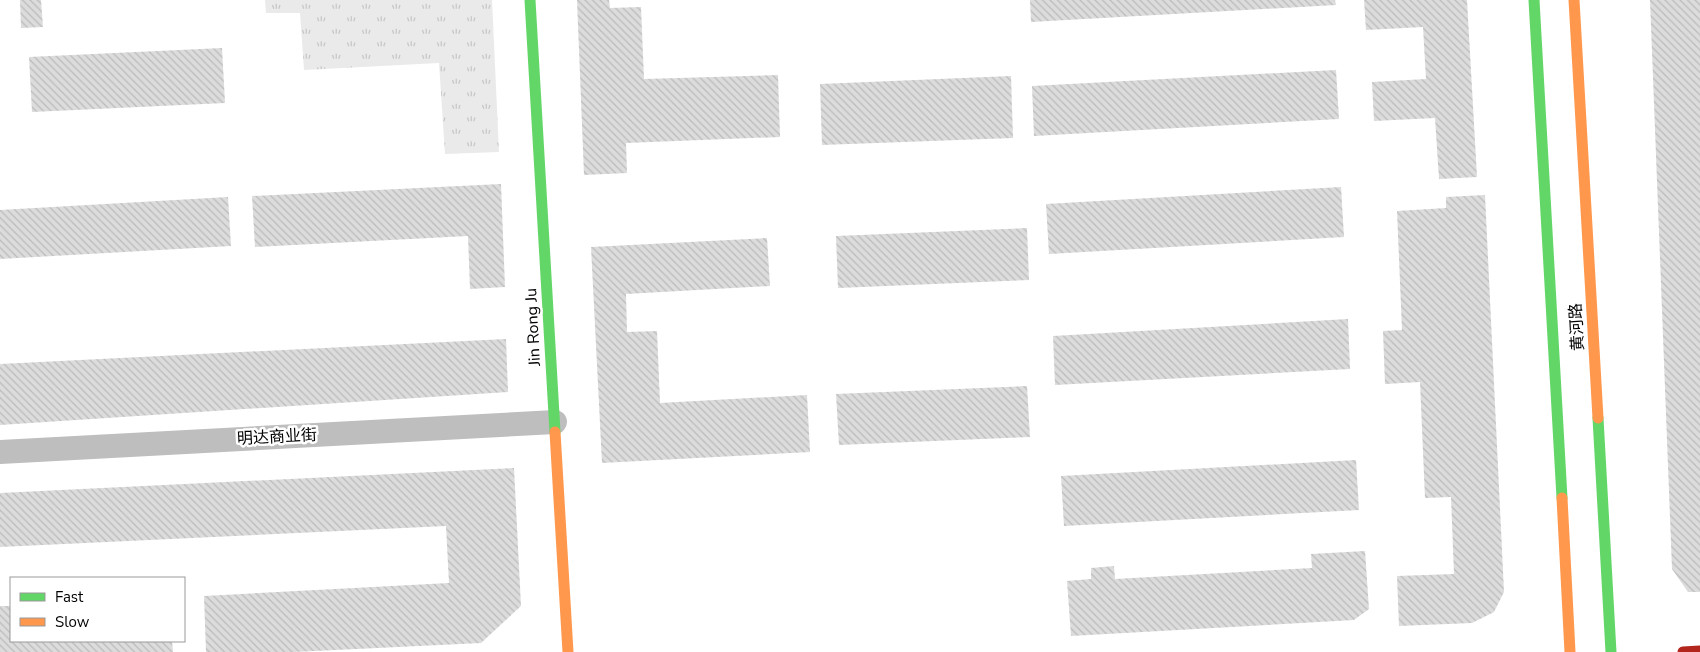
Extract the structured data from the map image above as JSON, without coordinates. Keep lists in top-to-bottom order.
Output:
{
  "streets": {
    "main road": ["Jin Rong Ju", "黄河路"],
    "street": ["明达商业街"]
  },
  "crossings": [
    ["Jin Rong Ju", "明达商业街"]
  ],
  "legend": ["Fast", "Slow"]
}
